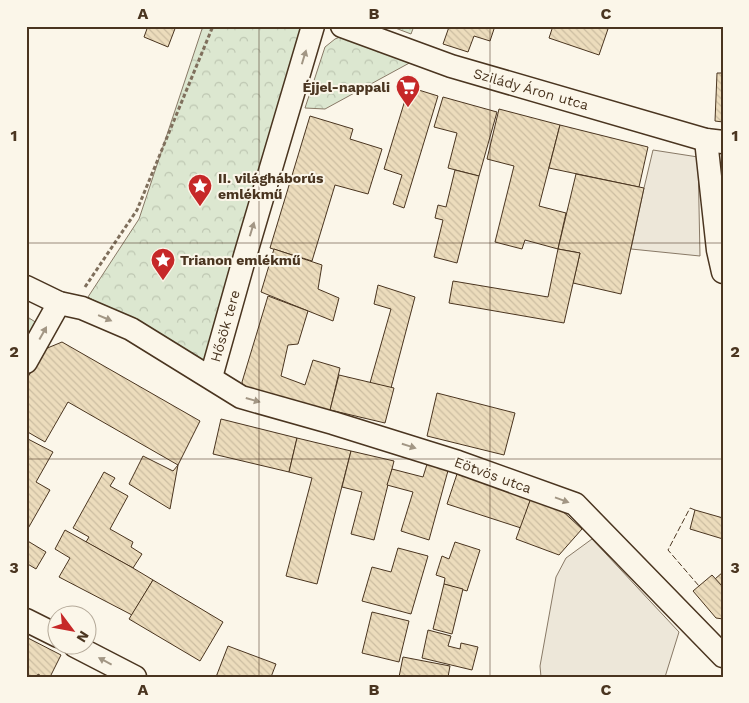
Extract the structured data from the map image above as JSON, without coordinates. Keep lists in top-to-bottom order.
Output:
{
  "streets": {
    "street": ["Szilády Áron utca", "Hősök tere", "Eötvös utca"]
  },
  "crossings": [
    ["Hősök tere", "Eötvös utca"]
  ],
  "one_way": ["Eötvös utca"],
  "places": {
    "supermarket": ["Éjjel-nappali"],
    "place": ["II. világháborús emlékmű", "Trianon emlékmű"]
  },
  "north": "bottom right",
  "grid": {
    "columns": ["A", "B", "C"],
    "rows": ["1", "2", "3"]
  }
}
